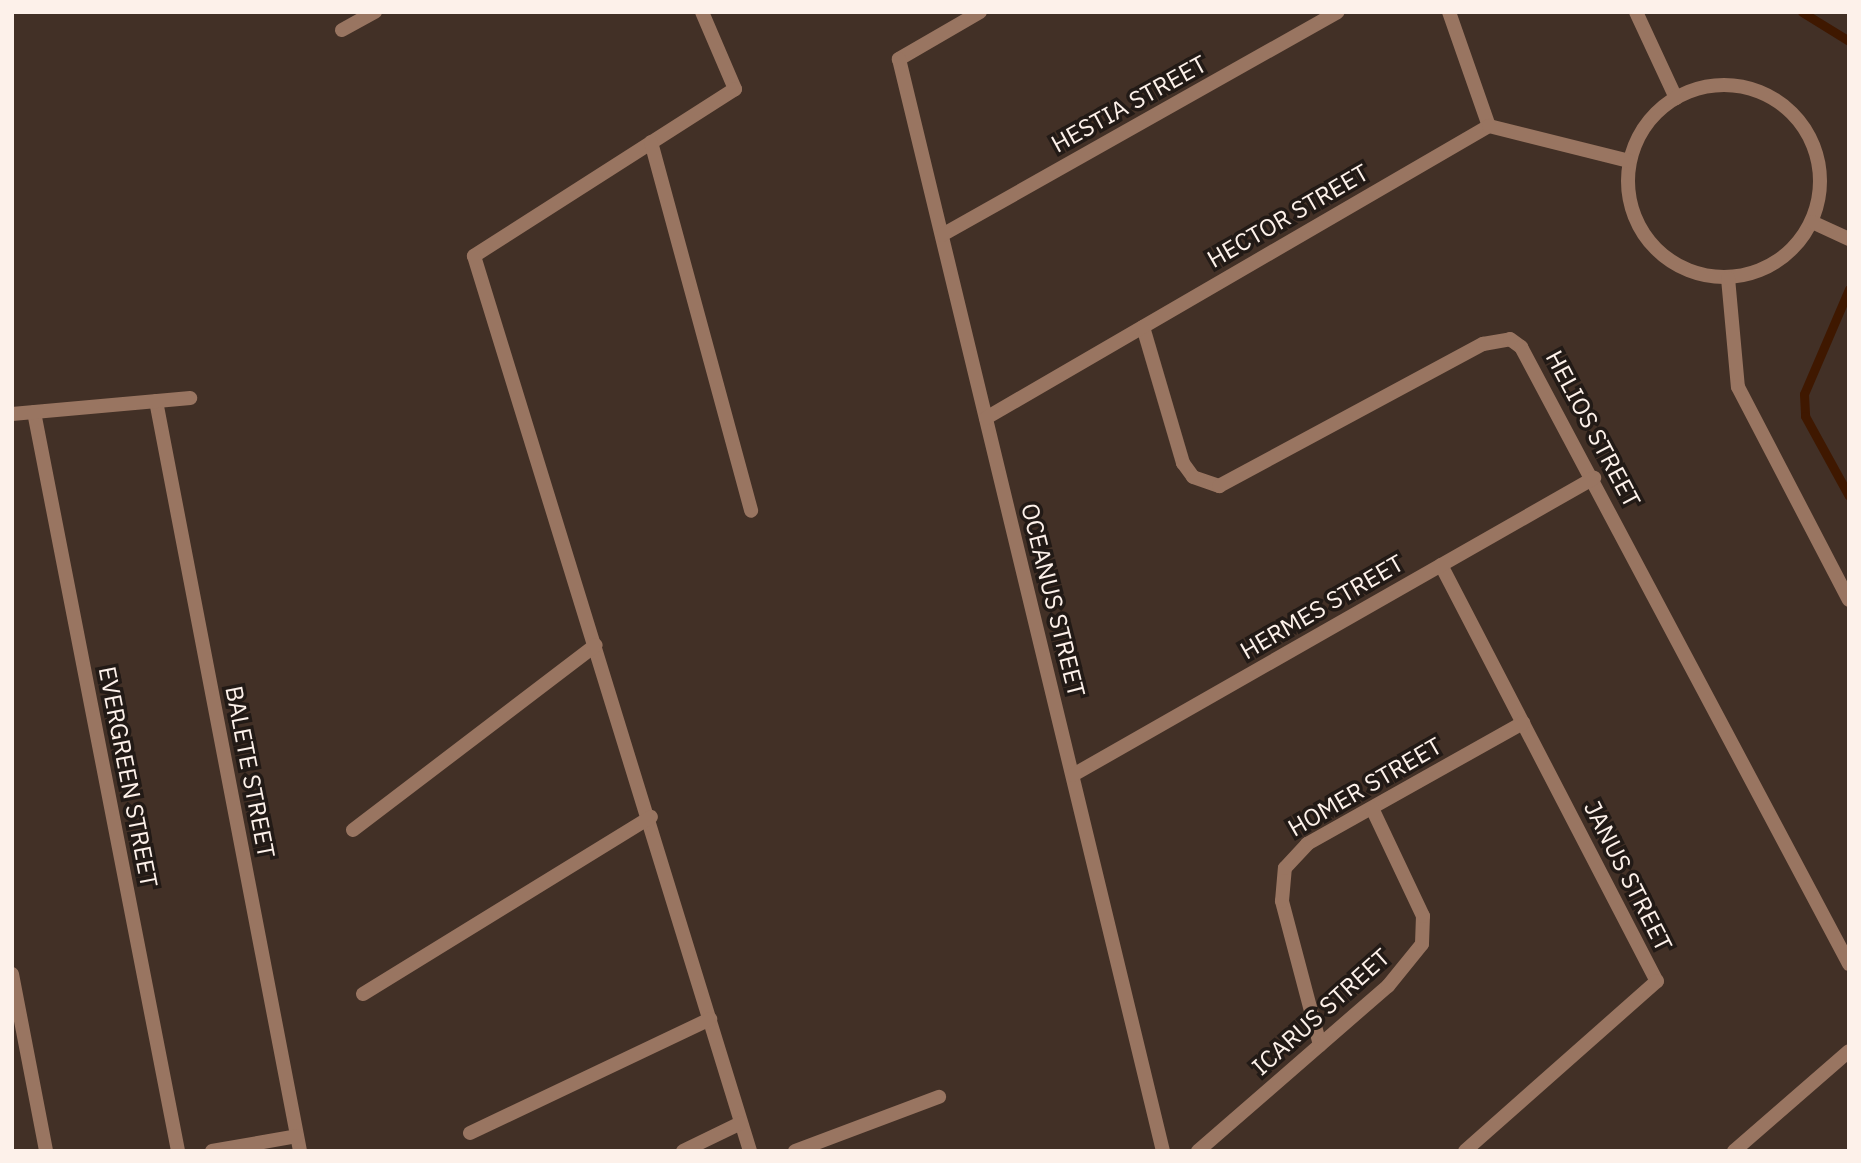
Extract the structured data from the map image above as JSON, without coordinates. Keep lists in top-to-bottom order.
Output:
{
  "streets": {
    "street": [
      "HESTIA STREET",
      "HECTOR STREET",
      "HELIOS STREET",
      "OCEANUS STREET",
      "HERMES STREET",
      "BALETE STREET",
      "EVERGREEN STREET",
      "HOMER STREET",
      "JANUS STREET",
      "ICARUS STREET"
    ]
  },
  "crossings": [
    ["HESTIA STREET", "OCEANUS STREET"],
    ["HECTOR STREET", "HELIOS STREET"],
    ["HECTOR STREET", "OCEANUS STREET"],
    ["HELIOS STREET", "HERMES STREET"],
    ["OCEANUS STREET", "HERMES STREET"],
    ["HERMES STREET", "JANUS STREET"],
    ["HOMER STREET", "JANUS STREET"],
    ["HOMER STREET", "ICARUS STREET"]
  ]
}
